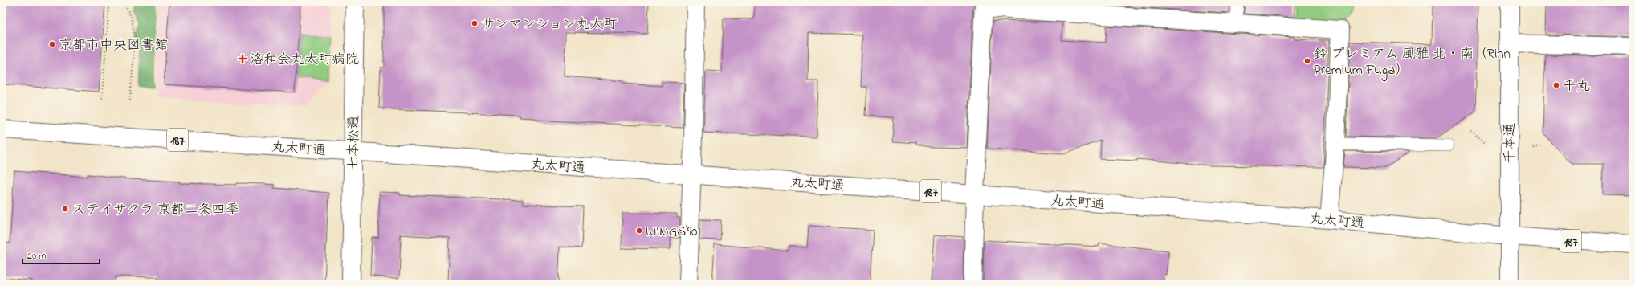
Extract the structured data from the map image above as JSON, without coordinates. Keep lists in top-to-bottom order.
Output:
{
  "streets": {
    "street": [
      "187",
      "七本松通",
      "千本通",
      "丸太町通"
    ]
  },
  "crossings": [
    ["七本松通", "丸太町通"],
    ["千本通", "丸太町通"]
  ],
  "places": {
    "other": [
      "サンマンション丸太町",
      "京都市中央図書館",
      "鈴 プレミアム 風雅 北・南（Rinn Premium Fuga）",
      "千丸",
      "ステイサクラ 京都二条四季",
      "WINGS'90"
    ],
    "health": ["洛和会丸太町病院"]
  },
  "scale_bar": "20 m"
}
